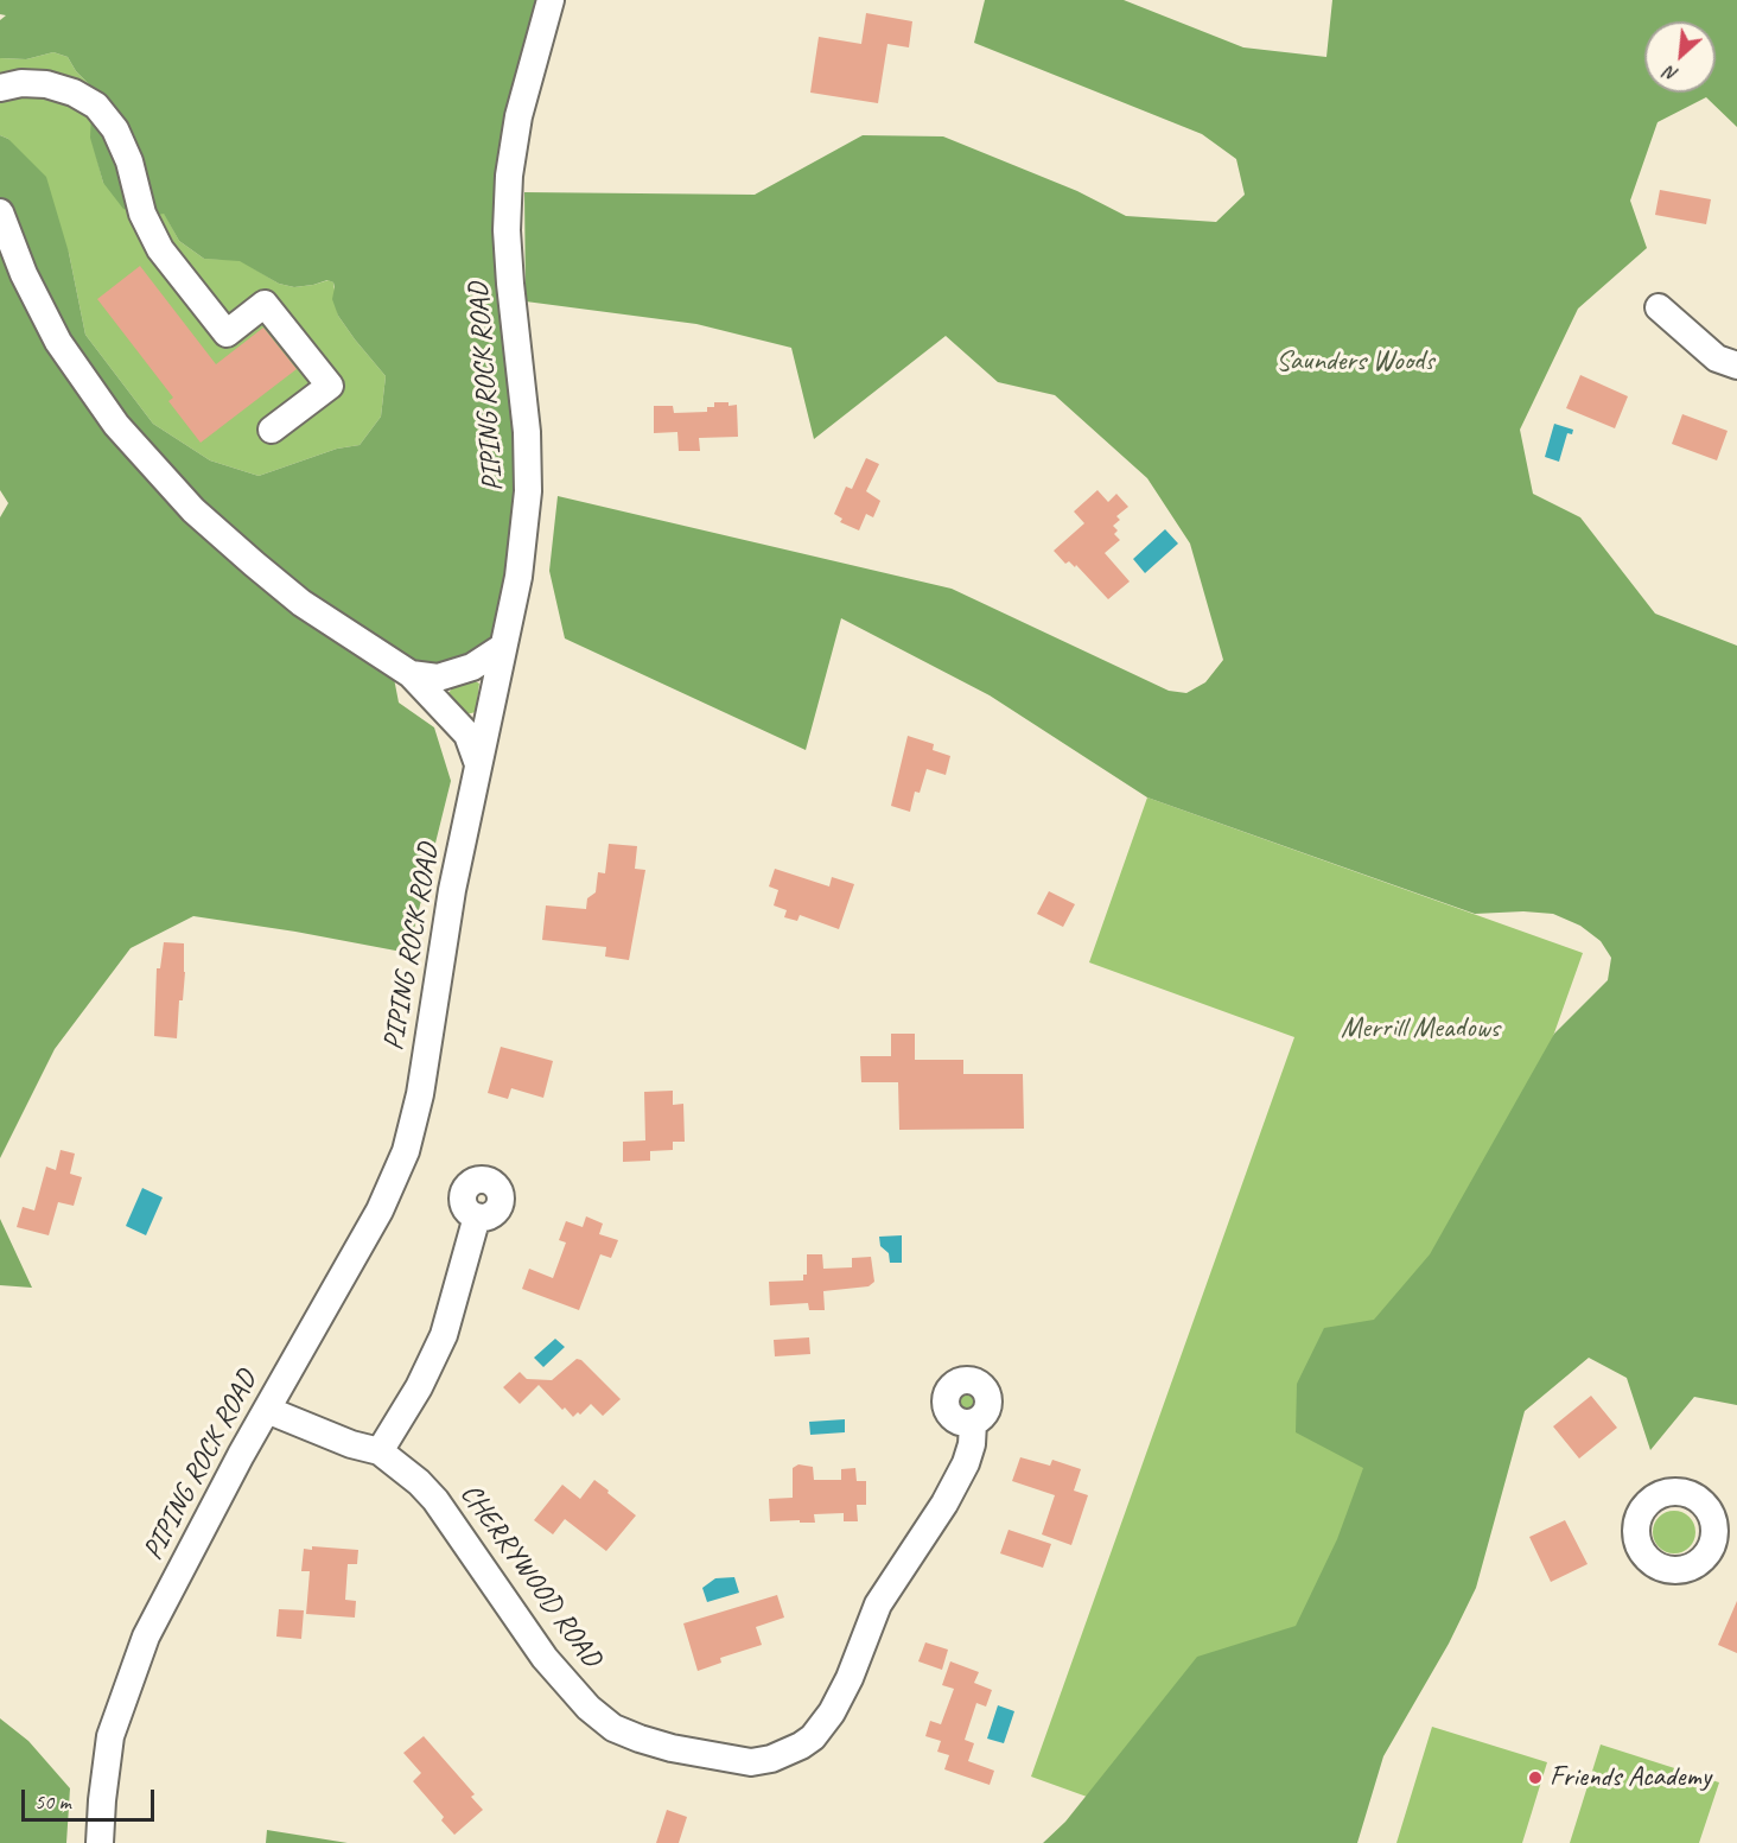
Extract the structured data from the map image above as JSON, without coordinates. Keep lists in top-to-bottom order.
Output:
{
  "streets": {
    "street": ["PIPING ROCK ROAD", "CHERRYWOOD ROAD"]
  },
  "crossings": [
    ["PIPING ROCK ROAD", "CHERRYWOOD ROAD"]
  ],
  "parks": ["Saunders Woods", "Merrill Meadows"],
  "places": ["Friends Academy"],
  "scale_bar": "50 m",
  "north": "bottom left"
}
